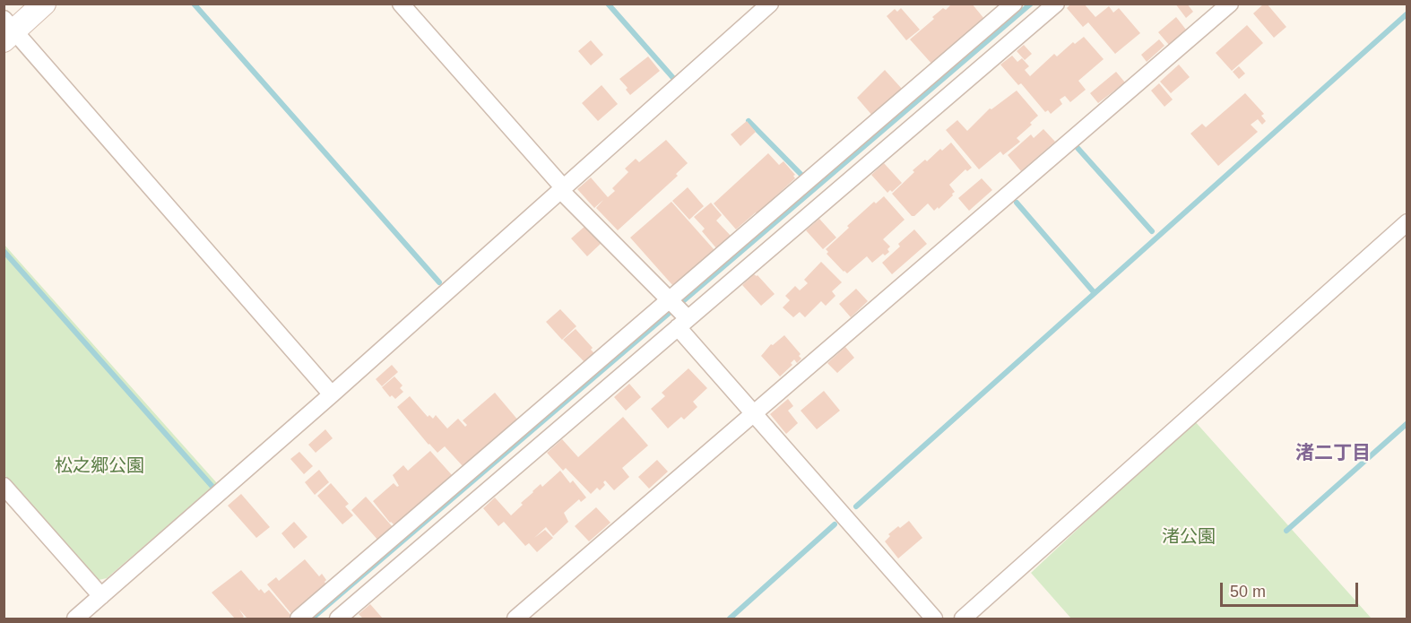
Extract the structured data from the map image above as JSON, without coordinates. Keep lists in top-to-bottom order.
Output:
{
  "districts": ["渚二丁目"],
  "parks": ["松之郷公園", "渚公園"],
  "scale_bar": "50 m"
}
